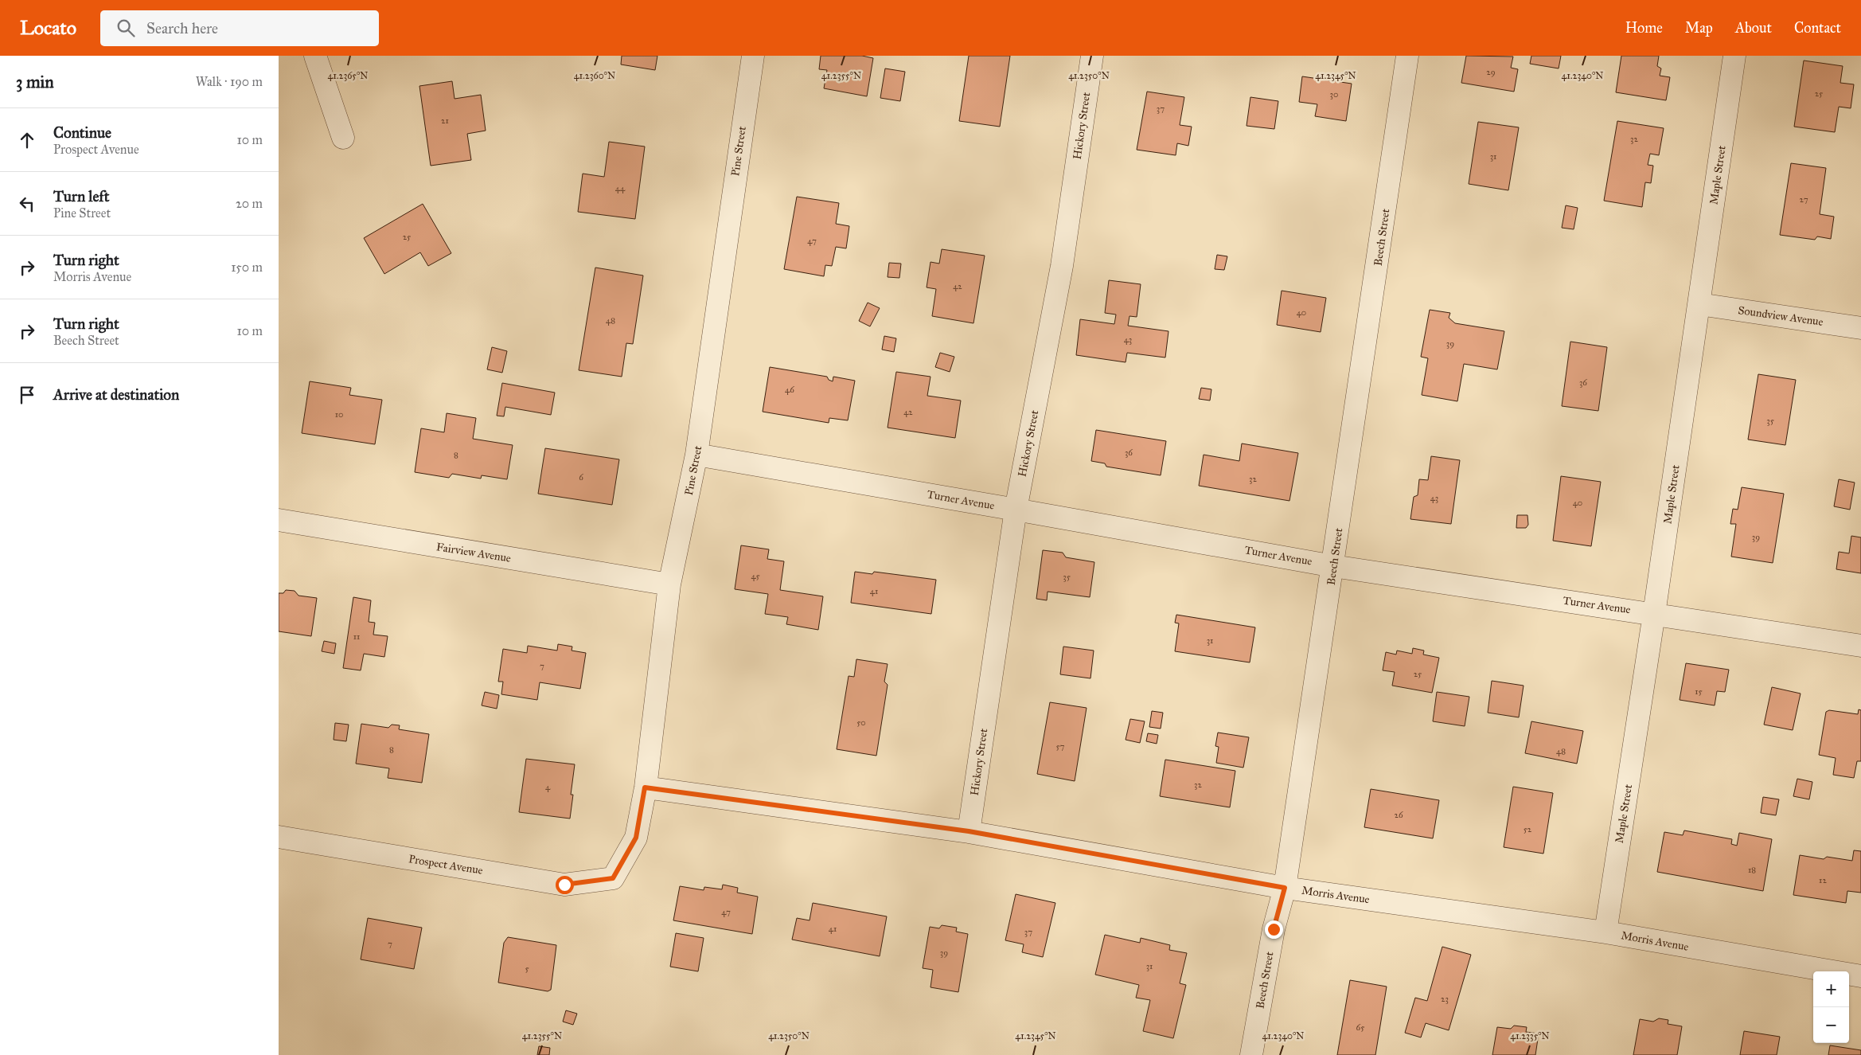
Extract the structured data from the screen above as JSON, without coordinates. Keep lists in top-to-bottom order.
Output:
{
  "streets": {
    "street": [
      "Hickory Street",
      "Pine Street",
      "Maple Street",
      "Beech Street",
      "Soundview Avenue",
      "Turner Avenue",
      "Fairview Avenue",
      "Prospect Avenue",
      "Morris Avenue"
    ]
  },
  "crossings": [
    ["Hickory Street", "Turner Avenue"],
    ["Hickory Street", "Morris Avenue"],
    ["Pine Street", "Turner Avenue"],
    ["Pine Street", "Fairview Avenue"],
    ["Pine Street", "Prospect Avenue"],
    ["Pine Street", "Morris Avenue"],
    ["Maple Street", "Soundview Avenue"],
    ["Maple Street", "Turner Avenue"],
    ["Maple Street", "Morris Avenue"],
    ["Beech Street", "Turner Avenue"],
    ["Beech Street", "Morris Avenue"]
  ],
  "house_numbers": [
    "29",
    "25",
    "30",
    "37",
    "21",
    "32",
    "31",
    "44",
    "27",
    "25",
    "47",
    "42",
    "40",
    "48",
    "43",
    "39",
    "36",
    "46",
    "42",
    "10",
    "35",
    "36",
    "8",
    "6",
    "32",
    "43",
    "40",
    "39",
    "45",
    "35",
    "41",
    "11",
    "31",
    "7",
    "25",
    "15",
    "50",
    "57",
    "8",
    "48",
    "32",
    "4",
    "26",
    "52",
    "18",
    "12",
    "47",
    "41",
    "37",
    "7",
    "39",
    "31",
    "5",
    "23",
    "65"
  ],
  "page": {
    "header": "Locato",
    "search": "Search here",
    "nav": [
      "Home",
      "Map",
      "About",
      "Contact"
    ],
    "heading": ["3 min", "Walk · 190 m"],
    "list": [
      ["Continue", "Prospect Avenue", "10 m"],
      ["Turn left", "Pine Street", "20 m"],
      ["Turn right", "Morris Avenue", "150 m"],
      ["Turn right", "Beech Street", "10 m"],
      "Arrive at destination"
    ],
    "map_buttons": ["+", "−"]
  },
  "coordinates": [
    "41.2365°N",
    "41.2360°N",
    "41.2355°N",
    "41.2350°N",
    "41.2345°N",
    "41.2340°N",
    "41.2335°N"
  ]
}
